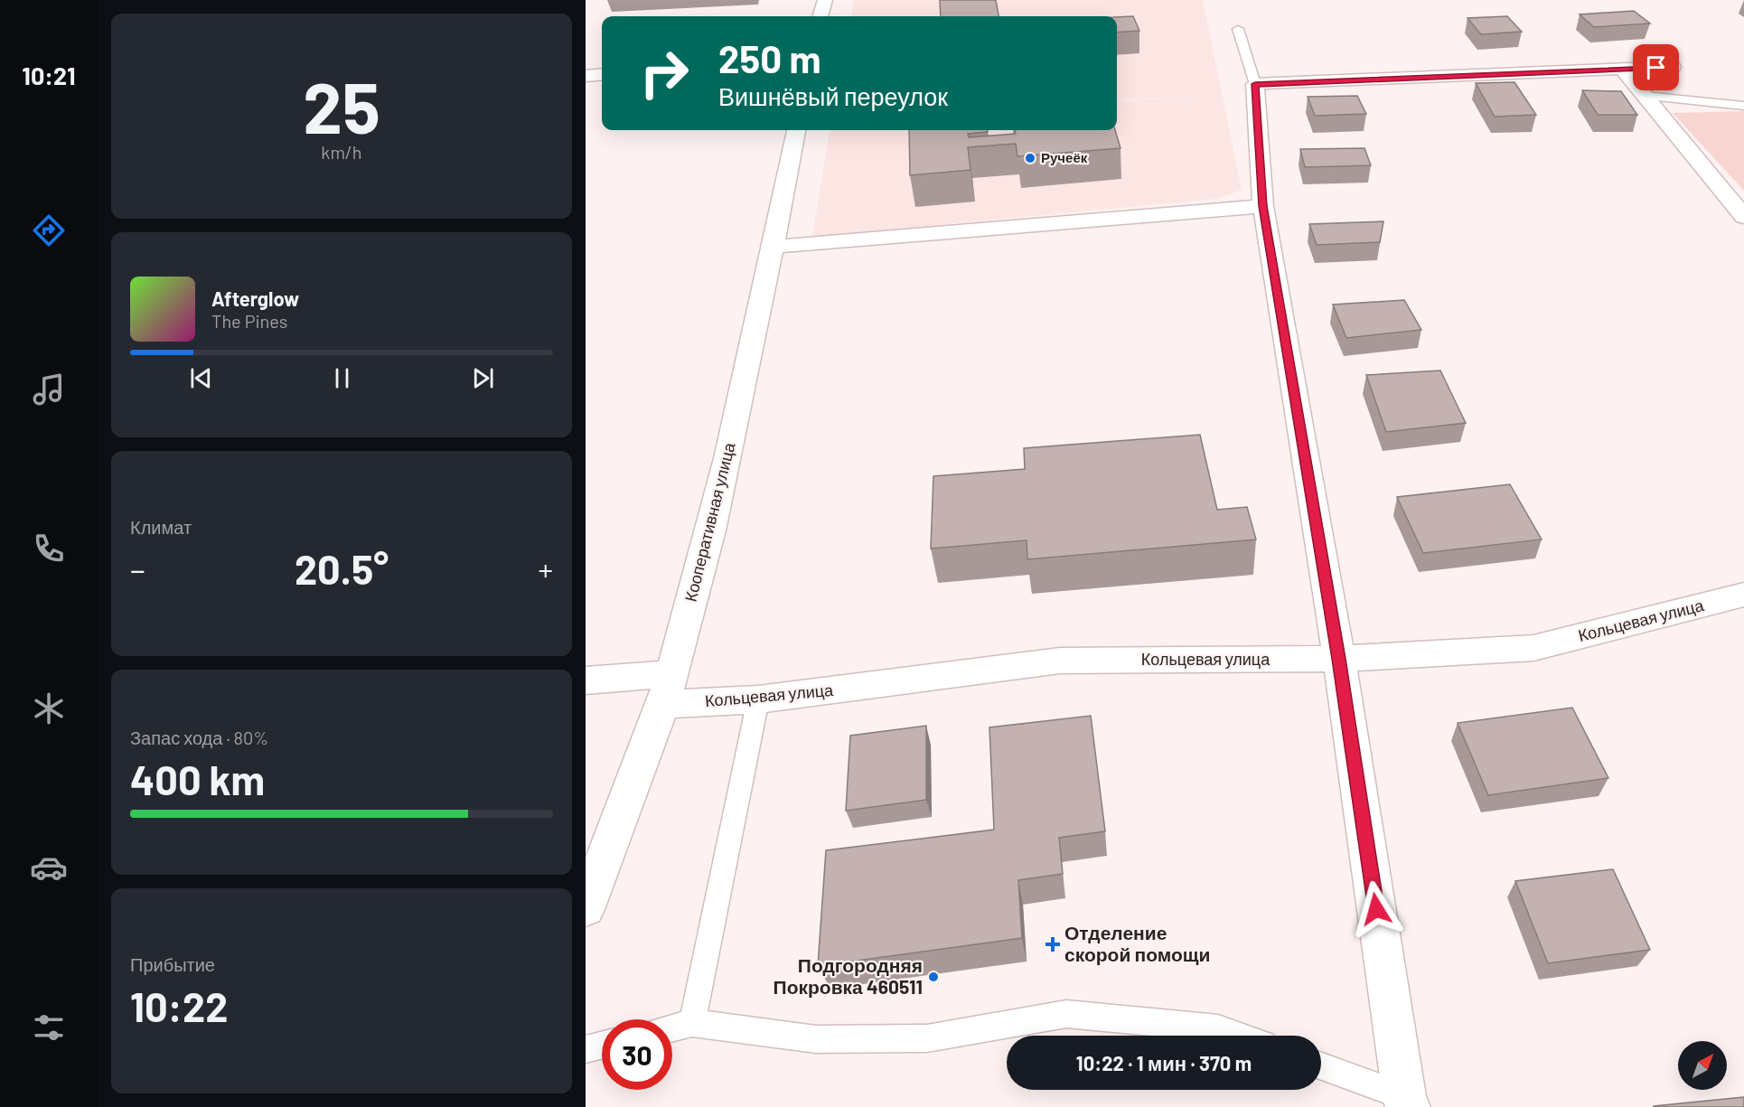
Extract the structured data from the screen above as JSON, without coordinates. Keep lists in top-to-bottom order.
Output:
{
  "streets": {
    "street": ["Кооперативная улица", "Кольцевая улица"]
  },
  "crossings": [
    ["Кооперативная улица", "Кольцевая улица"]
  ],
  "places": {
    "other": ["Ручеёк", "Подгородняя Покровка 460511"],
    "health": ["Отделение скорой помощи"]
  },
  "north": "top right",
  "page": {
    "tabs": "10:21",
    "tile": [
      ["25", "km/h"],
      "Климат",
      ["Запас хода · 80%", "400 km"],
      ["Прибытие", "10:22"]
    ],
    "turn": ["250 m", "Вишнёвый переулок"],
    "song": ["Afterglow", "The Pines"],
    "heat": ["−", "20.5°", "+"],
    "limit": "30",
    "trip": "10:22 · 1 мин · 370 m"
  }
}
